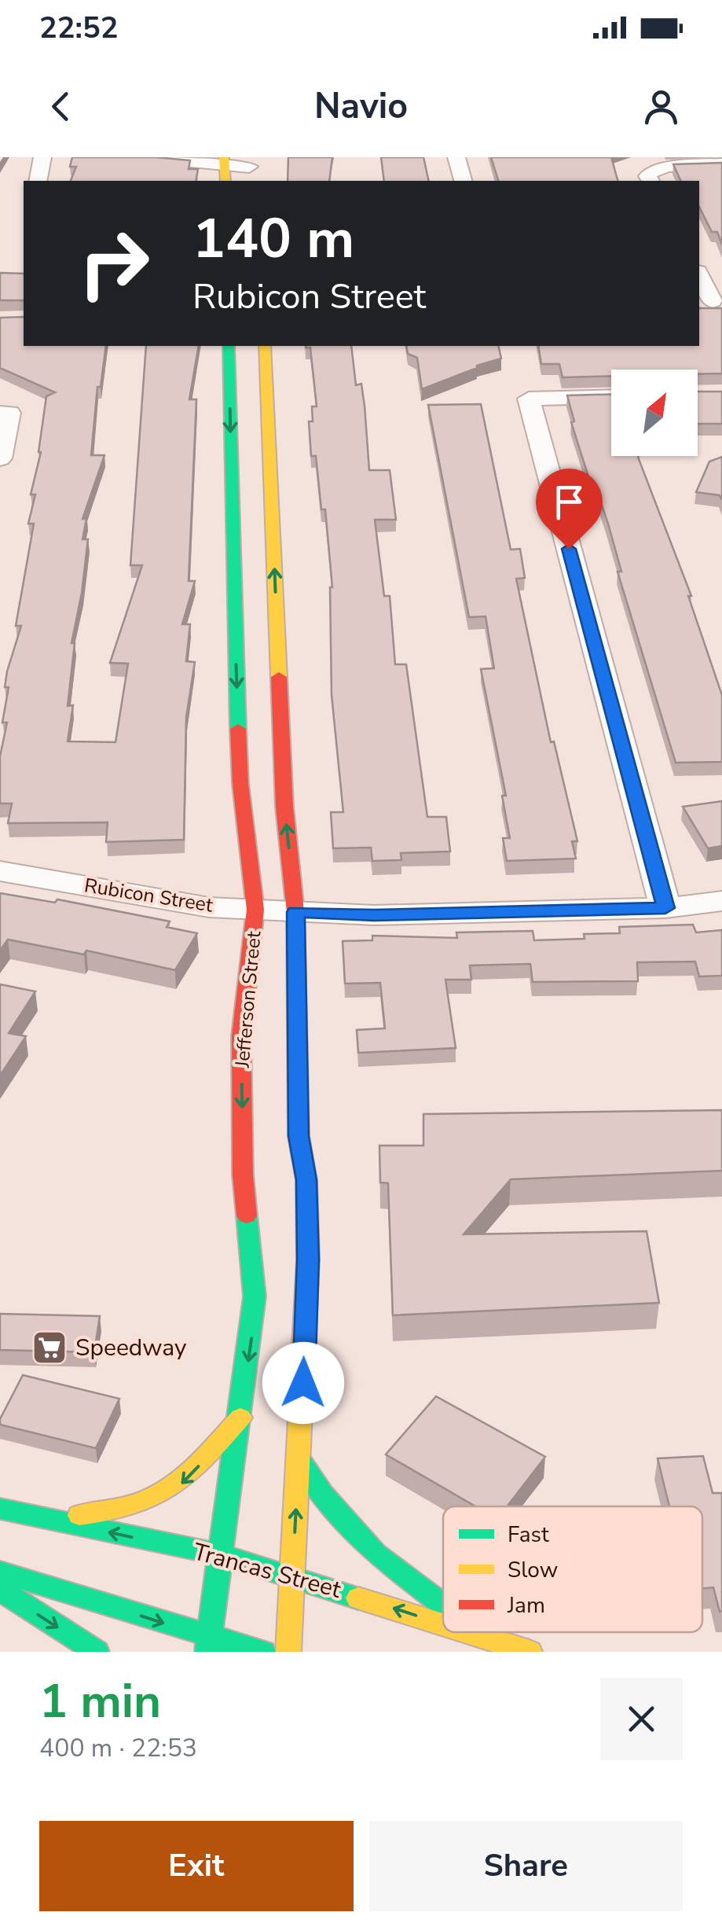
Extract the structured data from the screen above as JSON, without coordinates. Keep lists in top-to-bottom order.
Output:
{
  "streets": {
    "main road": ["Jefferson Street", "Trancas Street"],
    "street": ["Rubicon Street"]
  },
  "crossings": [
    ["Rubicon Street", "Jefferson Street"],
    ["Jefferson Street", "Trancas Street"]
  ],
  "places": {
    "supermarket": ["Speedway"]
  },
  "legend": ["Fast", "Slow", "Jam"],
  "north": "top right",
  "page": {
    "status": "22:52",
    "header": "Navio",
    "turn": ["140 m", "Rubicon Street"],
    "heading": ["1 min", "400 m · 22:53"],
    "buttons": ["Exit", "Share"]
  }
}
